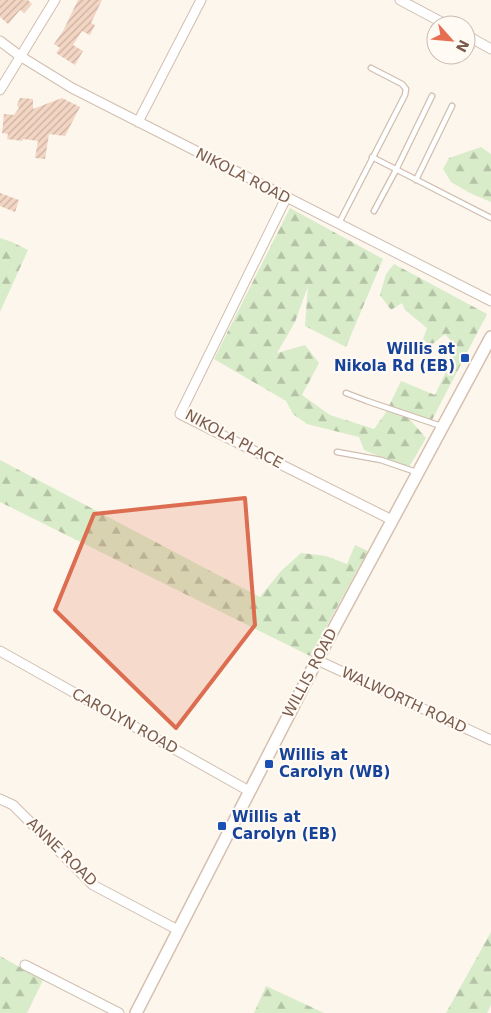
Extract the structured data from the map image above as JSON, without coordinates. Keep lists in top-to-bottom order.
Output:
{
  "streets": {
    "street": [
      "NIKOLA ROAD",
      "NIKOLA PLACE",
      "WILLIS ROAD",
      "WALWORTH ROAD",
      "CAROLYN ROAD",
      "ANNE ROAD"
    ]
  },
  "crossings": [
    ["NIKOLA ROAD", "NIKOLA PLACE"],
    ["NIKOLA PLACE", "WILLIS ROAD"],
    ["WILLIS ROAD", "WALWORTH ROAD"],
    ["WILLIS ROAD", "CAROLYN ROAD"],
    ["WILLIS ROAD", "ANNE ROAD"]
  ],
  "places": {
    "transit": ["Willis at Nikola Rd (EB)", "Willis at Carolyn (WB)", "Willis at Carolyn (EB)"]
  },
  "north": "bottom right"
}
